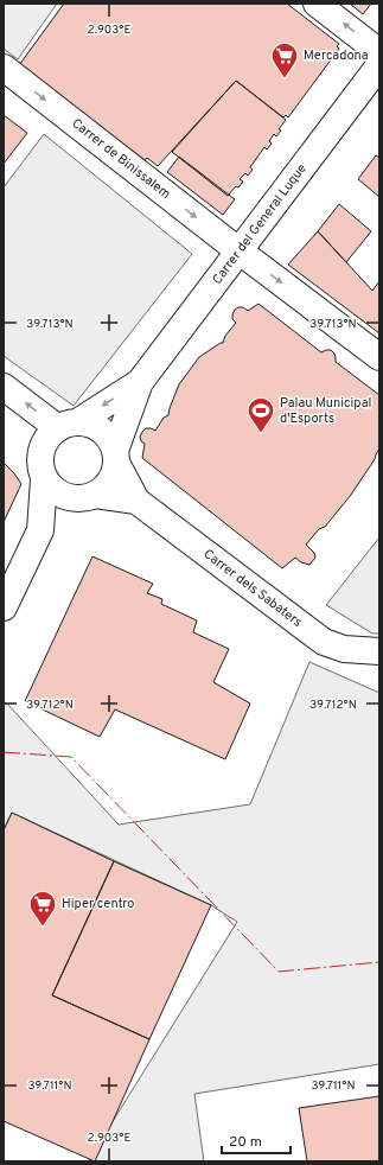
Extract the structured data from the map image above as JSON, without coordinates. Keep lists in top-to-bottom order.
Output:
{
  "streets": {
    "street": ["Carrer de Binissalem", "Carrer del General Luque", "Carrer dels Sabaters"]
  },
  "crossings": [
    ["Carrer de Binissalem", "Carrer del General Luque"],
    ["Carrer del General Luque", "Carrer dels Sabaters"]
  ],
  "one_way": ["Carrer de Binissalem"],
  "places": {
    "supermarket": ["Mercadona", "Hiper centro"],
    "sports": ["Palau Municipal d'Esports"]
  },
  "scale_bar": "20 m",
  "coordinates": [
    "2.903°E",
    "39.713°N",
    "39.712°N",
    "39.711°N"
  ]
}
